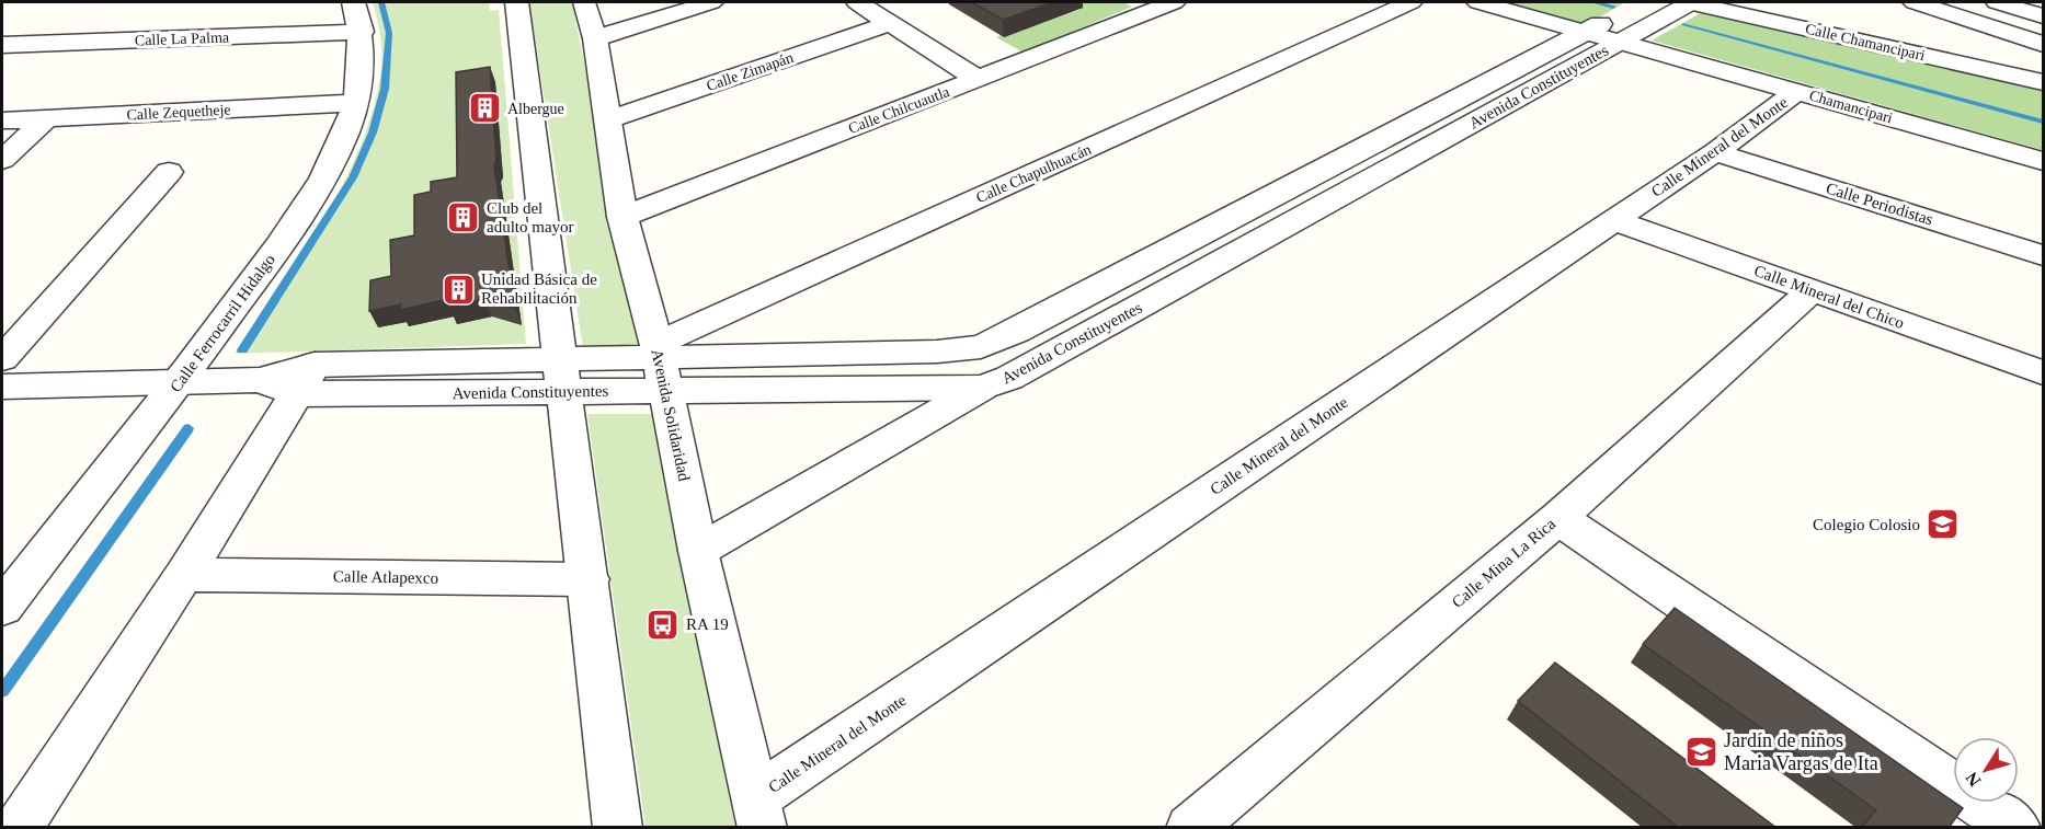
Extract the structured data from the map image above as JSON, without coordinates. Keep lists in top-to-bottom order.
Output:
{
  "streets": {
    "street": [
      "Calle La Palma",
      "Calle Chamancipari",
      "Calle Zimapán",
      "Avenida Constituyentes",
      "Chamancipari",
      "Calle Chilcuautla",
      "Calle Zequetheje",
      "Calle Mineral del Monte",
      "Calle Chapulhuacán",
      "Calle Periodistas",
      "Calle Mineral del Chico",
      "Calle Ferrocarril Hidalgo",
      "Avenida Solidaridad",
      "Calle Mina La Rica",
      "Calle Atlapexco"
    ]
  },
  "crossings": [
    ["Calle La Palma", "Calle Ferrocarril Hidalgo"],
    ["Calle Chamancipari", "Avenida Constituyentes"],
    ["Calle Zimapán", "Avenida Solidaridad"],
    ["Avenida Constituyentes", "Chamancipari"],
    ["Avenida Constituyentes", "Calle Chapulhuacán"],
    ["Avenida Constituyentes", "Calle Ferrocarril Hidalgo"],
    ["Avenida Constituyentes", "Avenida Solidaridad"],
    ["Chamancipari", "Calle Mineral del Monte"],
    ["Calle Chilcuautla", "Avenida Solidaridad"],
    ["Calle Zequetheje", "Calle Ferrocarril Hidalgo"],
    ["Calle Mineral del Monte", "Calle Periodistas"],
    ["Calle Mineral del Monte", "Calle Mineral del Chico"],
    ["Calle Mineral del Monte", "Avenida Solidaridad"],
    ["Calle Chapulhuacán", "Avenida Solidaridad"],
    ["Calle Mineral del Chico", "Calle Mina La Rica"]
  ],
  "places": {
    "building": ["Albergue", "Club del adulto mayor", "Unidad Básica de Rehabilitación"],
    "school or university": ["Colegio Colosio", "Jardín de niños Maria Vargas de Ita"],
    "bus stop": ["RA 19"]
  },
  "north": "bottom left"
}
